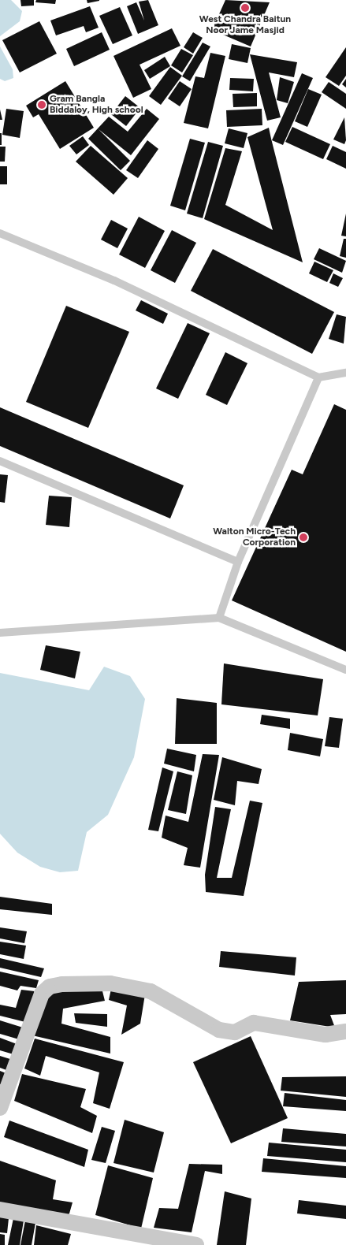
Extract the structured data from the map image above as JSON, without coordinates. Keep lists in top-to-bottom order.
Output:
{
  "places": ["West Chandra Baitun Noor Jame Masjid", "Gram Bangla Biddaloy, High school", "Walton Micro-Tech Corporation"]
}
